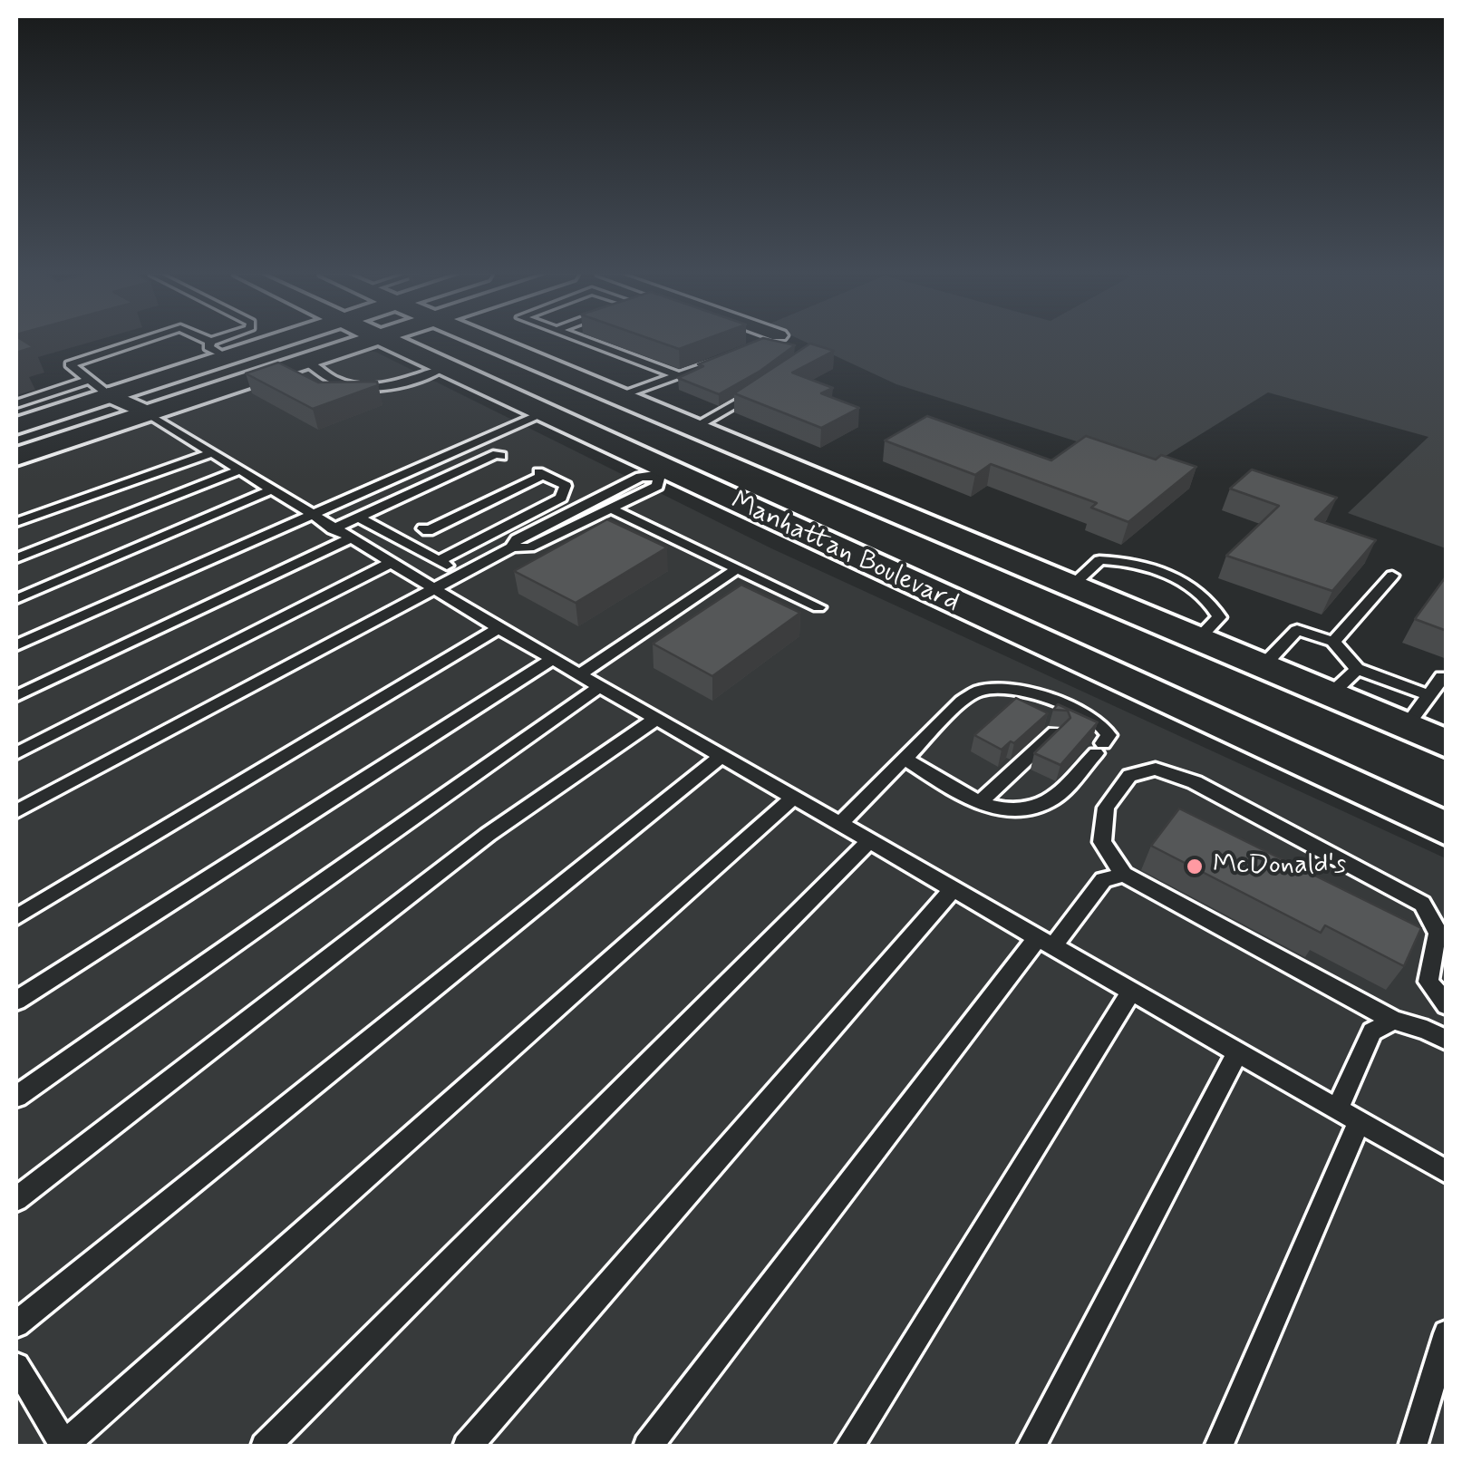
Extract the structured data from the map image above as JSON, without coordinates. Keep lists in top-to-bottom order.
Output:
{
  "streets": {
    "street": ["Manhattan Boulevard"]
  },
  "places": ["McDonald's"]
}
